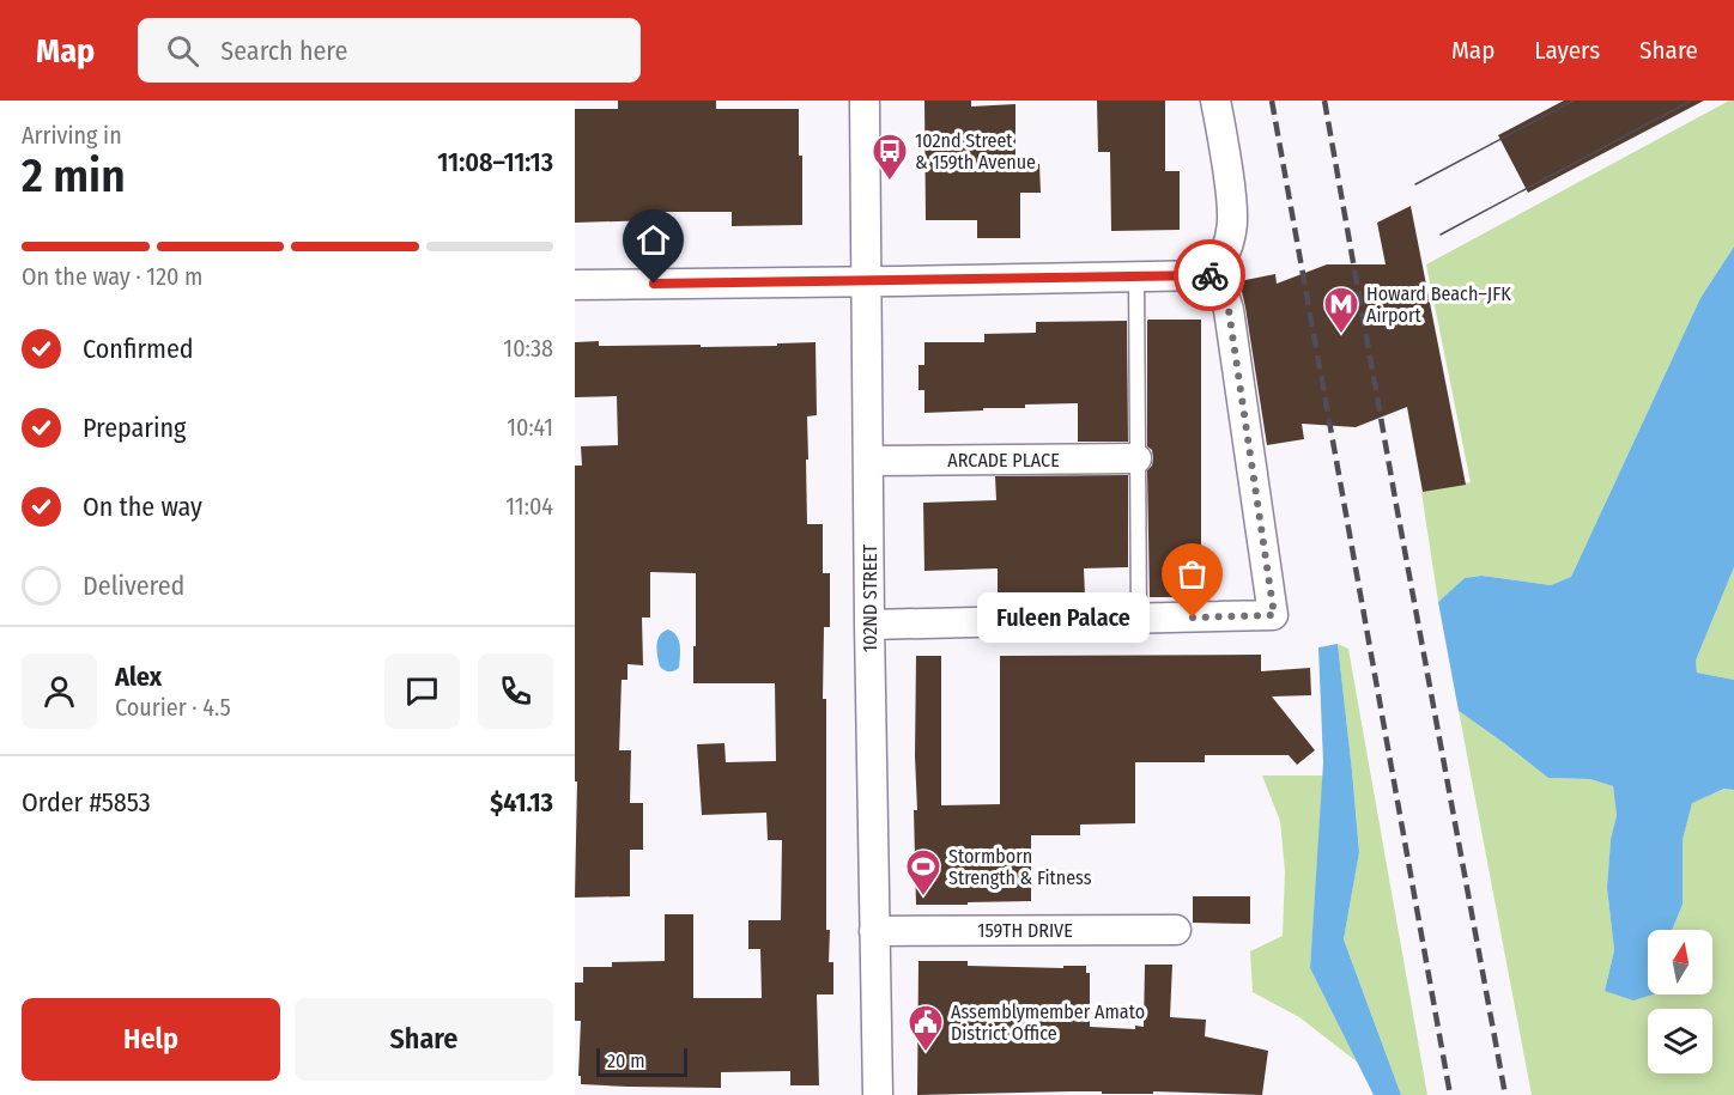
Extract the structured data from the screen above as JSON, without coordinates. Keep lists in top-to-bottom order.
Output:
{
  "streets": {
    "street": ["ARCADE PLACE", "102ND STREET", "159TH DRIVE"]
  },
  "crossings": [
    ["ARCADE PLACE", "102ND STREET"],
    ["102ND STREET", "159TH DRIVE"]
  ],
  "places": {
    "bus stop": ["102nd Street & 159th Avenue"],
    "metro station": ["Howard Beach–JFK Airport"],
    "other": ["Fuleen Palace"],
    "sports": ["Stormborn Strength & Fitness"],
    "public building": ["Assemblymember Amato District Office"]
  },
  "scale_bar": "20 m",
  "north": "top",
  "page": {
    "header": "Map",
    "search": "Search here",
    "nav": ["Map", "Layers", "Share"],
    "heading": ["2 min", "Arriving in", "11:08–11:13"],
    "panel": [
      "Alex",
      "Courier · 4.5",
      "Order #5853",
      "$41.13"
    ],
    "bar": "On the way · 120 m",
    "list": [
      ["Confirmed", "10:38"],
      ["Preparing", "10:41"],
      ["On the way", "11:04"],
      "Delivered"
    ],
    "bubble": "Fuleen Palace",
    "buttons": ["Help", "Share"],
    "scale": "20 m"
  }
}
